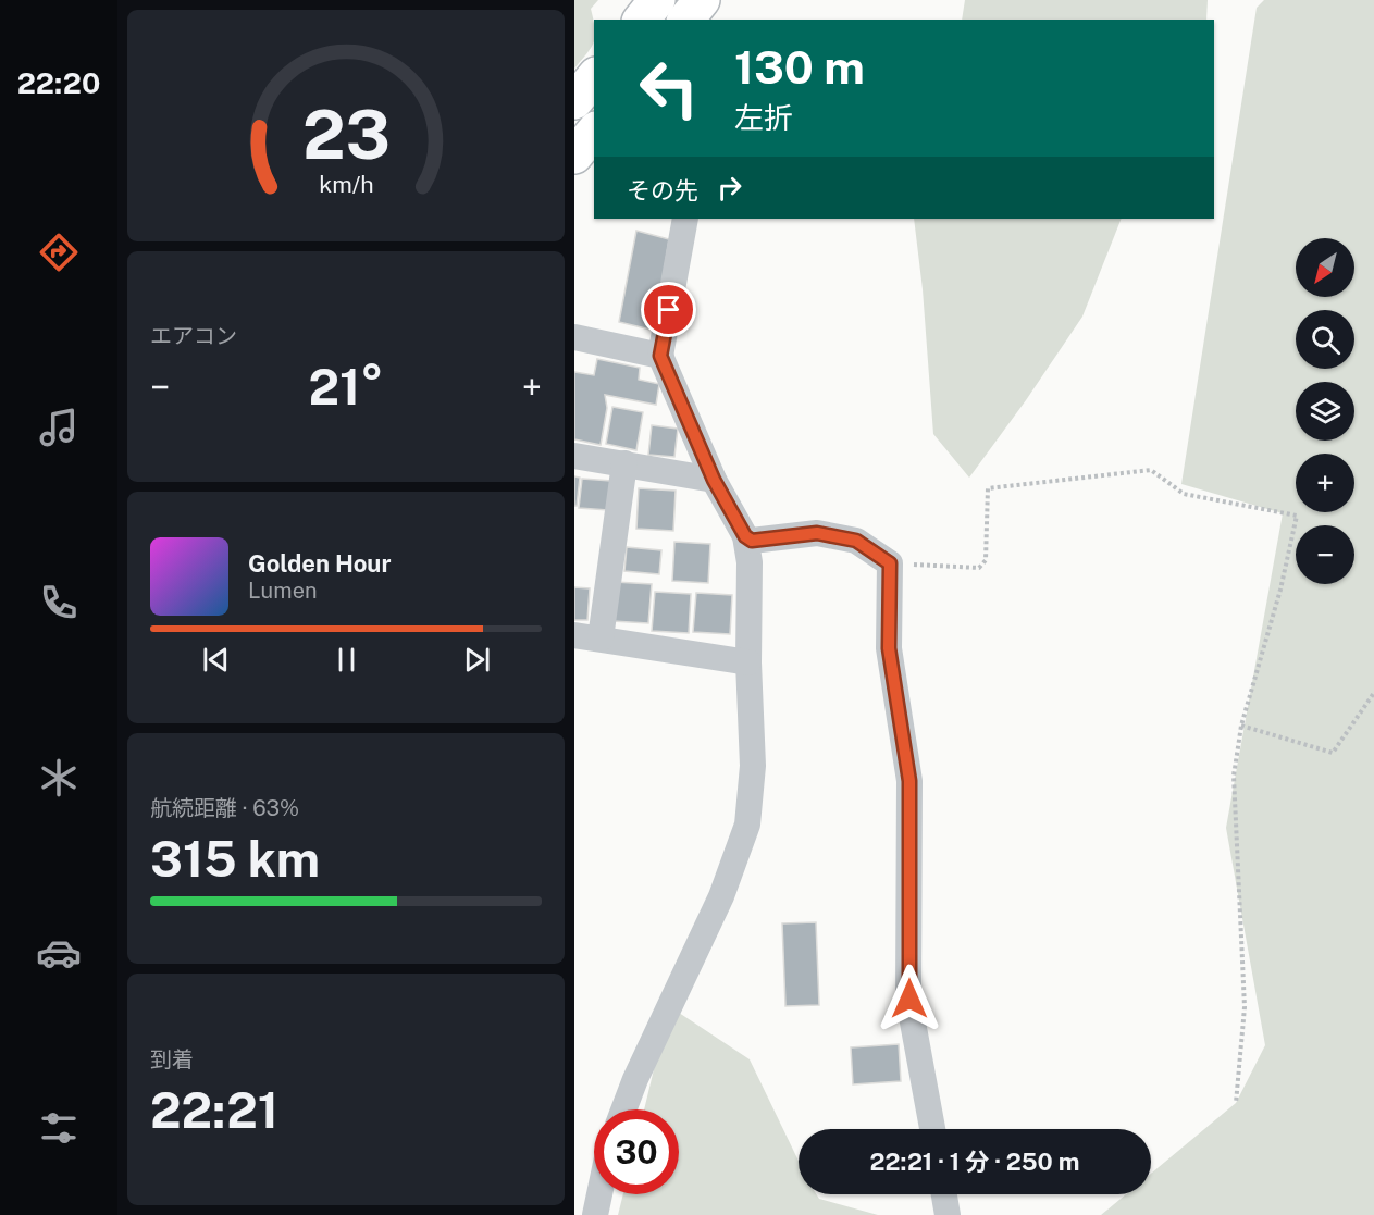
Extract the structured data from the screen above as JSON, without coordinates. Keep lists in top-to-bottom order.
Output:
{
  "north": "bottom left",
  "page": {
    "tabs": "22:20",
    "turn": ["130 m", "左折"],
    "then": "その先",
    "map_buttons": ["+", "−"],
    "tile": [
      "エアコン",
      ["航続距離 · 63%", "315 km"],
      ["到着", "22:21"]
    ],
    "heat": ["−", "21°", "+"],
    "song": ["Golden Hour", "Lumen"],
    "limit": "30",
    "trip": "22:21 · 1 分 · 250 m",
    "gauge": ["23", "km/h"]
  }
}
